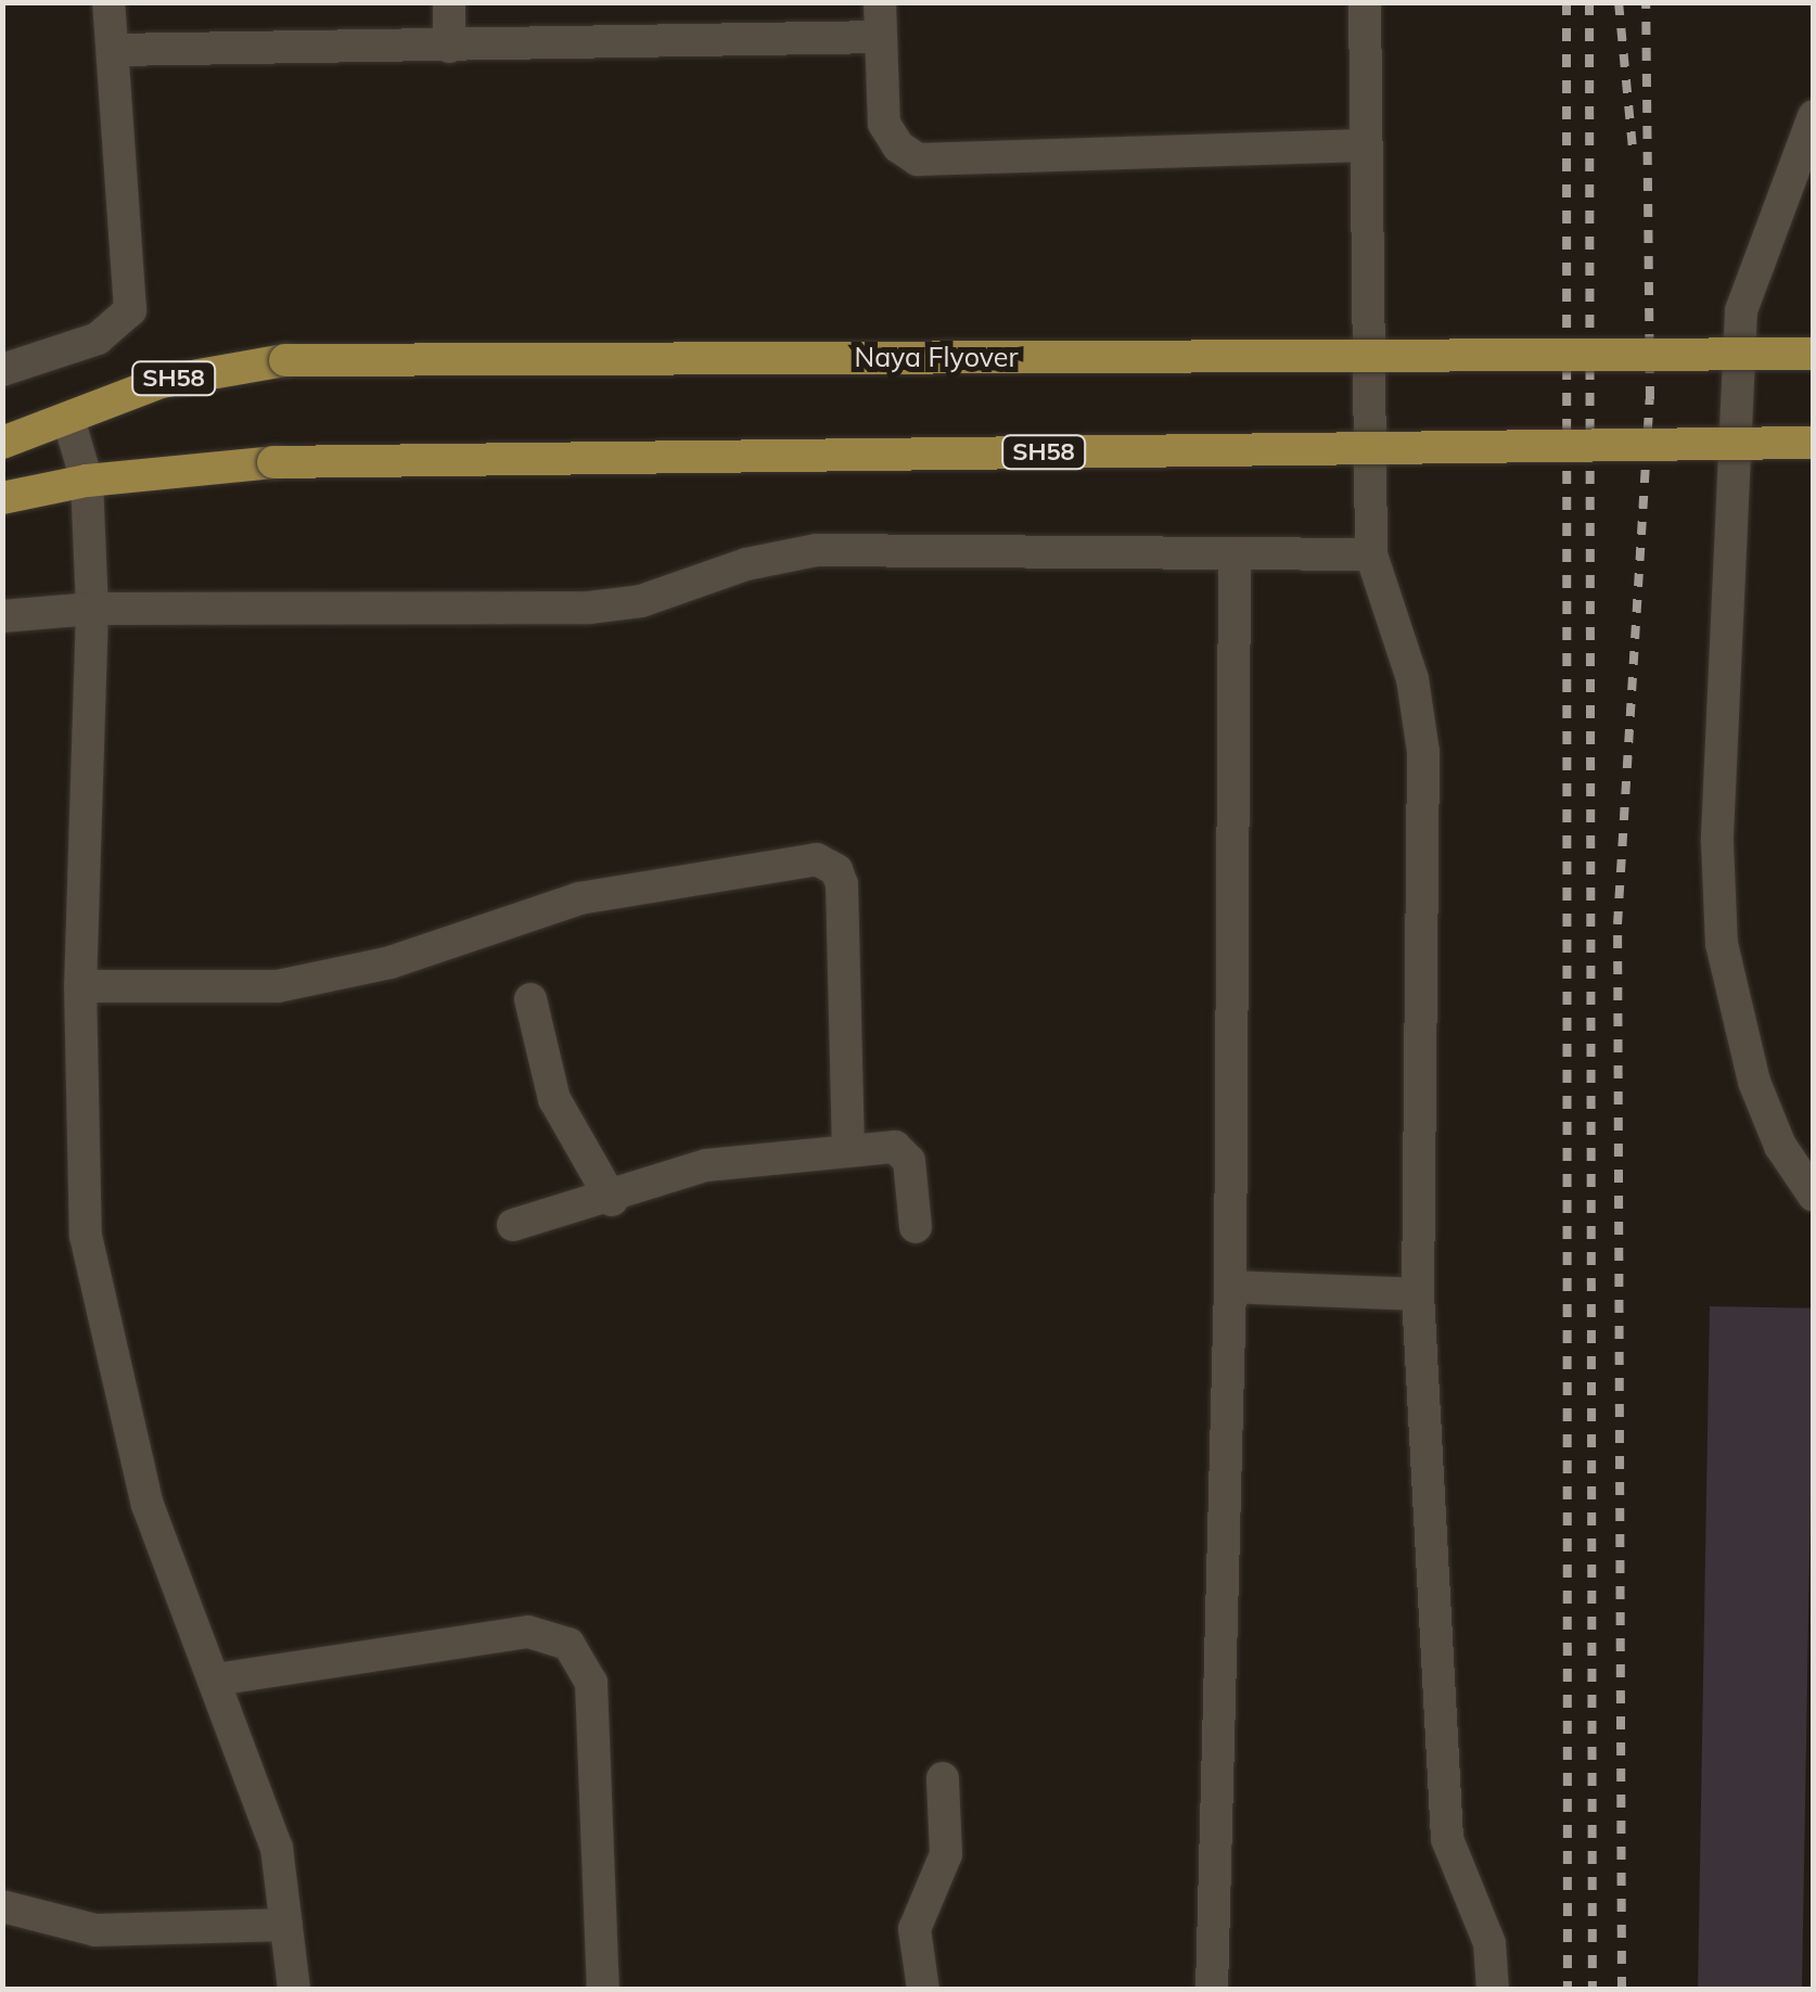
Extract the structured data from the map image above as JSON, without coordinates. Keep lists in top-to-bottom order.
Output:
{
  "streets": {
    "main road": ["Naya Flyover", "SH58"]
  },
  "crossings": [
    ["Naya Flyover", "SH58"]
  ]
}
